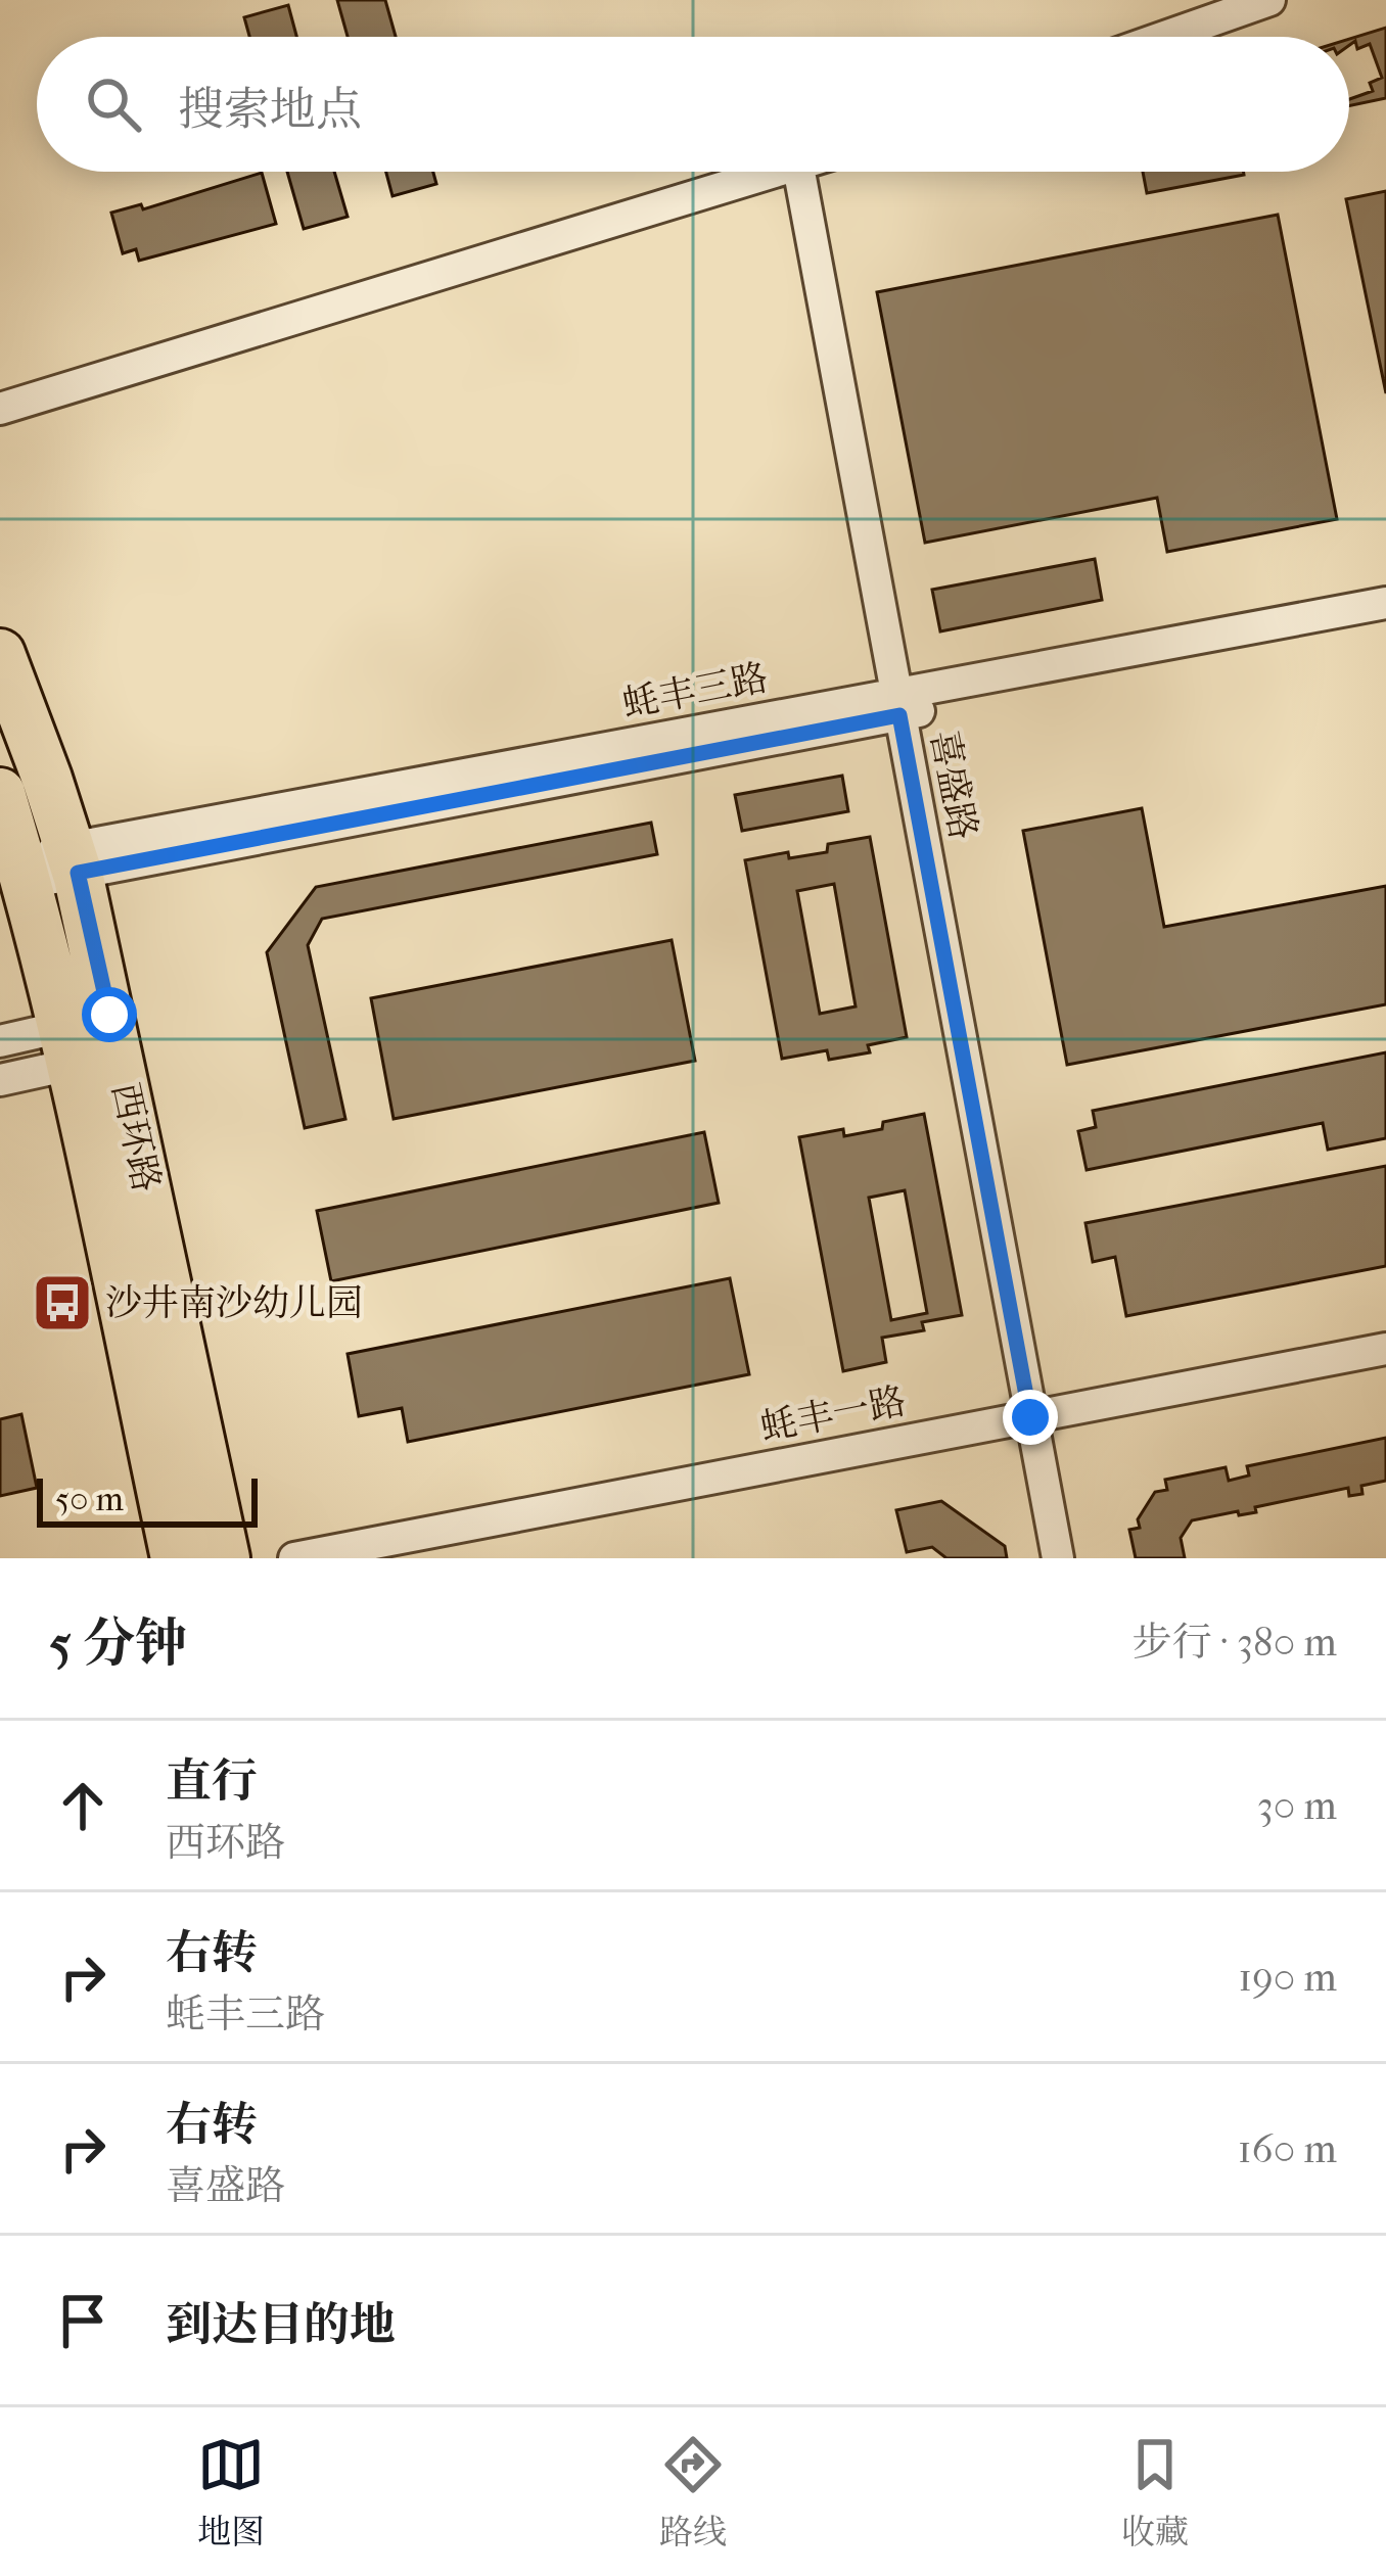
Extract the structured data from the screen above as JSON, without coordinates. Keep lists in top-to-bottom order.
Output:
{
  "streets": {
    "main road": ["西环路"],
    "street": ["蚝丰三路", "喜盛路", "蚝丰一路"]
  },
  "crossings": [
    ["蚝丰三路", "喜盛路"],
    ["蚝丰三路", "西环路"],
    ["喜盛路", "蚝丰一路"]
  ],
  "places": {
    "bus stop": ["沙井南沙幼儿园"]
  },
  "scale_bar": "50 m",
  "page": {
    "search": "搜索地点",
    "scale": "50 m",
    "heading": ["5 分钟", "步行 · 380 m"],
    "list": [
      ["直行", "西环路", "30 m"],
      ["右转", "蚝丰三路", "190 m"],
      ["右转", "喜盛路", "160 m"],
      "到达目的地"
    ],
    "nav": ["地图", "路线", "收藏"]
  }
}
